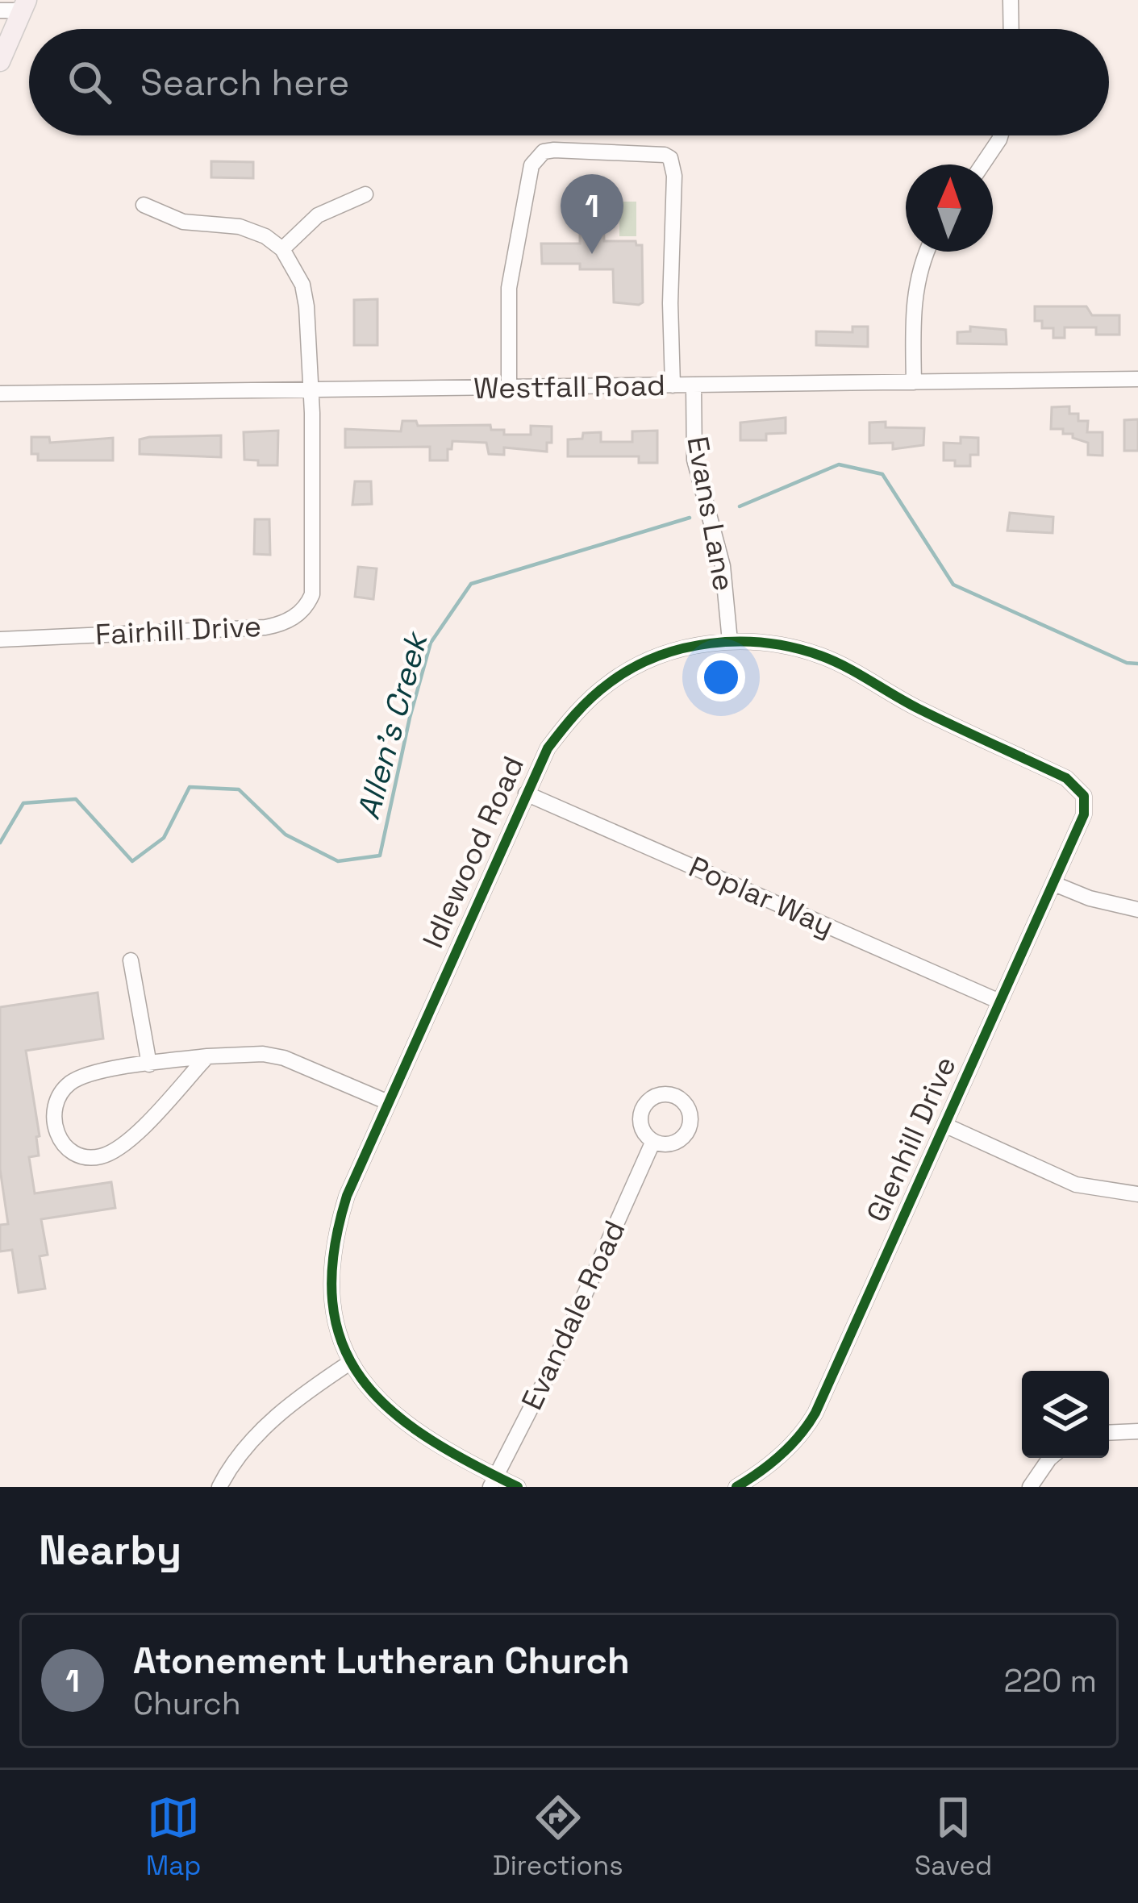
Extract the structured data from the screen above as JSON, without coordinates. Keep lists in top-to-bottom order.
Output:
{
  "streets": {
    "street": [
      "Westfall Road",
      "Evans Lane",
      "Fairhill Drive",
      "Idlewood Road",
      "Poplar Way",
      "Glenhill Drive",
      "Evandale Road"
    ]
  },
  "crossings": [
    ["Westfall Road", "Evans Lane"],
    ["Westfall Road", "Fairhill Drive"],
    ["Evans Lane", "Idlewood Road"],
    ["Idlewood Road", "Poplar Way"],
    ["Idlewood Road", "Glenhill Drive"],
    ["Idlewood Road", "Evandale Road"],
    ["Poplar Way", "Glenhill Drive"]
  ],
  "water": ["Allen's Creek"],
  "north": "top",
  "page": {
    "search": "Search here",
    "pins": "1",
    "heading": "Nearby",
    "list": [
      {
        "mark": "1",
        "name": "Atonement Lutheran Church",
        "note": "Church",
        "value": "220 m"
      }
    ],
    "nav": ["Map", "Directions", "Saved"]
  }
}
